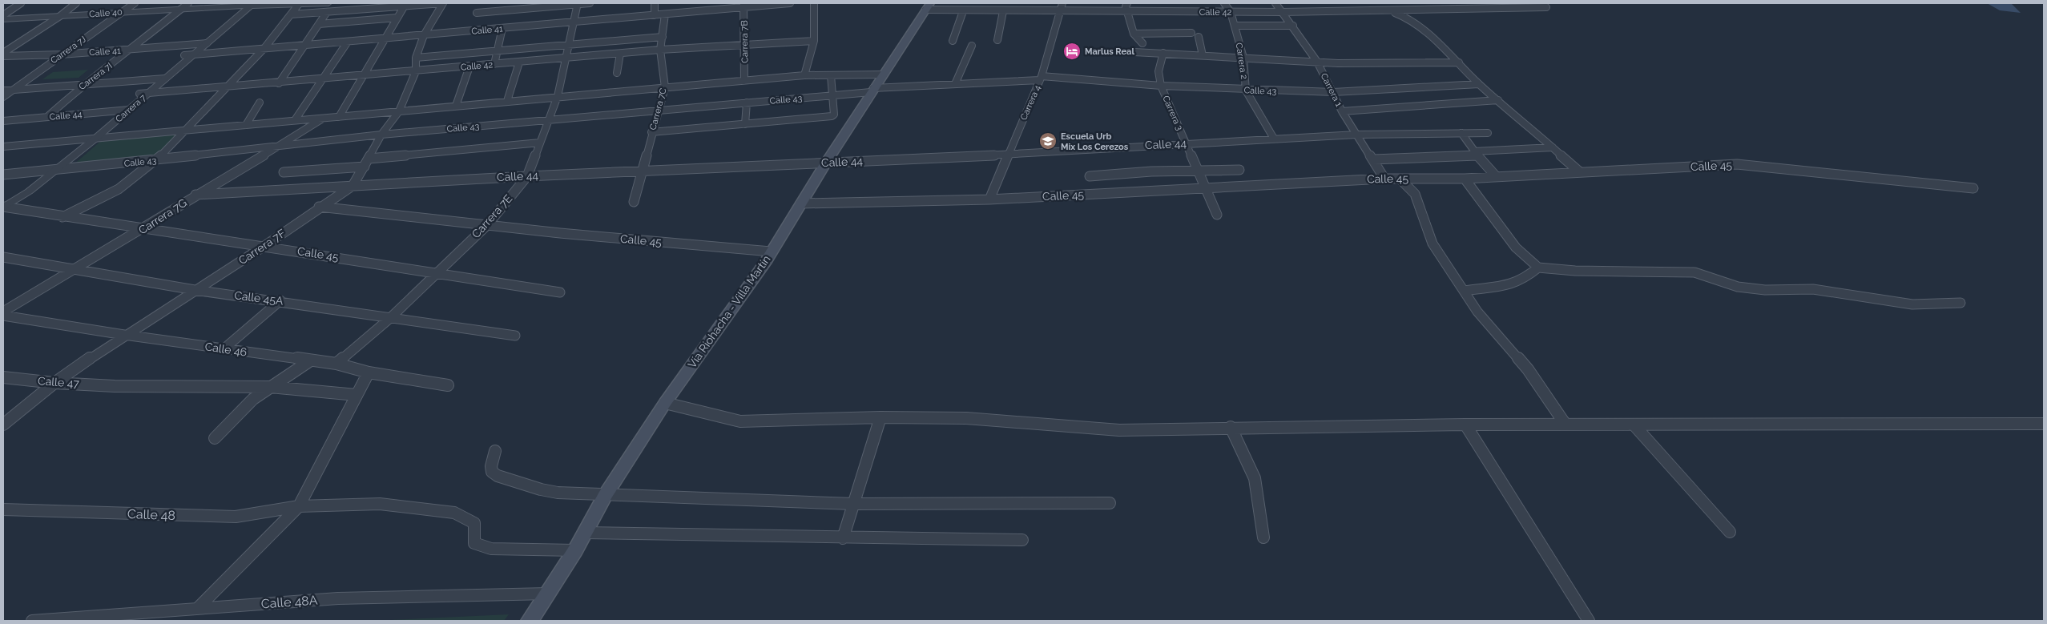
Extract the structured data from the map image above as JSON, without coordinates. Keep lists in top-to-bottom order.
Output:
{
  "streets": {
    "main road": ["Vía Riohacha - Villa Martín"],
    "street": [
      "Calle 42",
      "Calle 40",
      "Calle 41",
      "Carrera 7B",
      "Carrera 7J",
      "Carrera 2",
      "Carrera 7I",
      "Carrera 1",
      "Calle 43",
      "Carrera 4",
      "Carrera 7",
      "Carrera 7C",
      "Carrera 3",
      "Calle 44",
      "Calle 45",
      "Carrera 7G",
      "Carrera 7E",
      "Carrera 7F",
      "Calle 45A",
      "Calle 46",
      "Calle 47",
      "Calle 48",
      "Calle 48A"
    ]
  },
  "crossings": [
    ["Calle 42", "Carrera 7B"],
    ["Calle 42", "Carrera 2"],
    ["Calle 42", "Carrera 1"],
    ["Calle 42", "Carrera 4"],
    ["Calle 42", "Carrera 7"],
    ["Calle 42", "Carrera 7C"],
    ["Calle 42", "Carrera 7E"],
    ["Calle 42", "Carrera 7F"],
    ["Calle 42", "Vía Riohacha - Villa Martín"],
    ["Calle 40", "Carrera 7J"],
    ["Calle 40", "Carrera 7I"],
    ["Calle 40", "Carrera 7"],
    ["Calle 41", "Carrera 7B"],
    ["Calle 41", "Carrera 7J"],
    ["Calle 41", "Carrera 7I"],
    ["Calle 41", "Carrera 7"],
    ["Calle 41", "Carrera 7C"],
    ["Calle 41", "Carrera 7E"],
    ["Calle 41", "Carrera 7F"],
    ["Carrera 2", "Calle 43"],
    ["Carrera 2", "Calle 44"],
    ["Carrera 7I", "Calle 44"],
    ["Carrera 1", "Calle 43"],
    ["Carrera 1", "Calle 44"],
    ["Carrera 1", "Calle 45"],
    ["Calle 43", "Carrera 4"],
    ["Calle 43", "Carrera 7"],
    ["Calle 43", "Carrera 7C"],
    ["Calle 43", "Carrera 3"],
    ["Calle 43", "Carrera 7G"],
    ["Calle 43", "Carrera 7E"],
    ["Calle 43", "Carrera 7F"],
    ["Calle 43", "Vía Riohacha - Villa Martín"],
    ["Carrera 4", "Calle 44"],
    ["Carrera 4", "Calle 45"],
    ["Carrera 7", "Calle 44"],
    ["Carrera 7", "Calle 45"],
    ["Carrera 7C", "Calle 44"],
    ["Carrera 3", "Calle 44"],
    ["Carrera 3", "Calle 45"],
    ["Calle 44", "Carrera 7G"],
    ["Calle 44", "Carrera 7E"],
    ["Calle 44", "Carrera 7F"],
    ["Calle 44", "Vía Riohacha - Villa Martín"],
    ["Calle 45", "Carrera 7G"],
    ["Calle 45", "Carrera 7E"],
    ["Calle 45", "Carrera 7F"],
    ["Calle 45", "Vía Riohacha - Villa Martín"],
    ["Carrera 7G", "Calle 45A"],
    ["Carrera 7E", "Calle 45A"],
    ["Carrera 7E", "Calle 46"],
    ["Carrera 7F", "Calle 45A"],
    ["Carrera 7F", "Calle 46"],
    ["Carrera 7F", "Calle 47"],
    ["Vía Riohacha - Villa Martín", "Calle 48"],
    ["Vía Riohacha - Villa Martín", "Calle 48A"]
  ],
  "places": {
    "hotel": ["Marlus Real"],
    "school or university": ["Escuela Urb Mix Los Cerezos"]
  }
}
